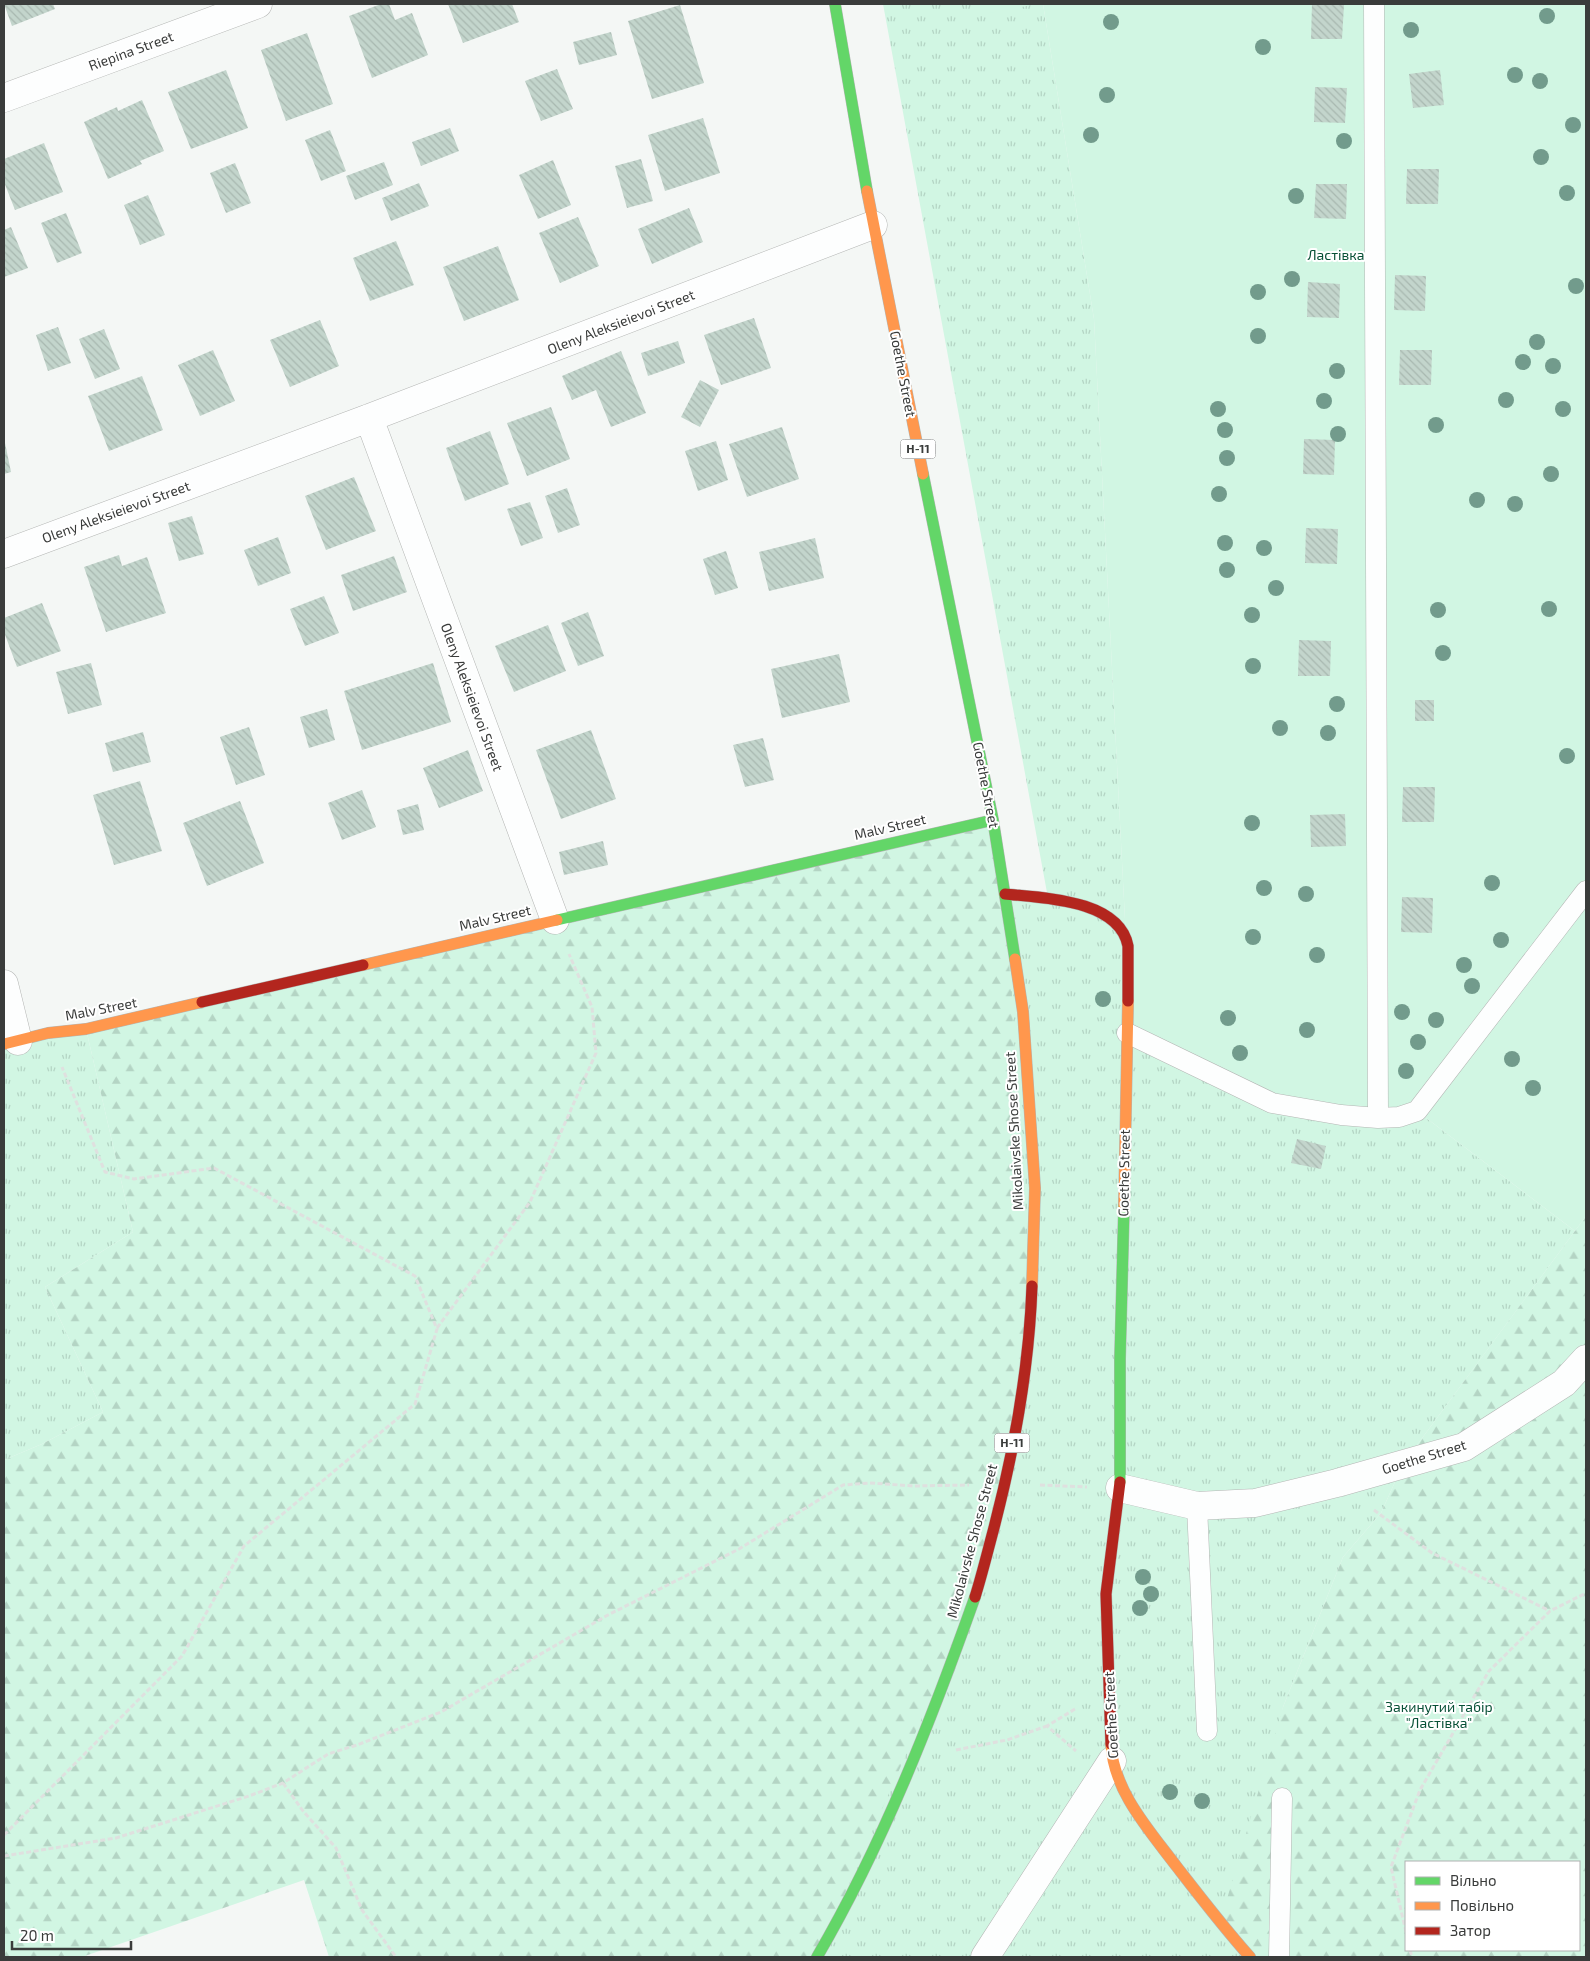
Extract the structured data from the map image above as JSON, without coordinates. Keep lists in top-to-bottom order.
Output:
{
  "streets": {
    "street": [
      "Riepina Street",
      "Oleny Aleksieievoi Street",
      "Goethe Street",
      "Н-11",
      "Malv Street",
      "Mikolaivske Shose Street"
    ]
  },
  "crossings": [
    ["Oleny Aleksieievoi Street", "Goethe Street"],
    ["Oleny Aleksieievoi Street", "Malv Street"],
    ["Goethe Street", "Malv Street"],
    ["Goethe Street", "Mikolaivske Shose Street"]
  ],
  "parks": ["Ластівка", "Закинутий табір \"Ластівка\""],
  "legend": ["Вільно", "Повільно", "Затор"],
  "scale_bar": "20 m"
}
